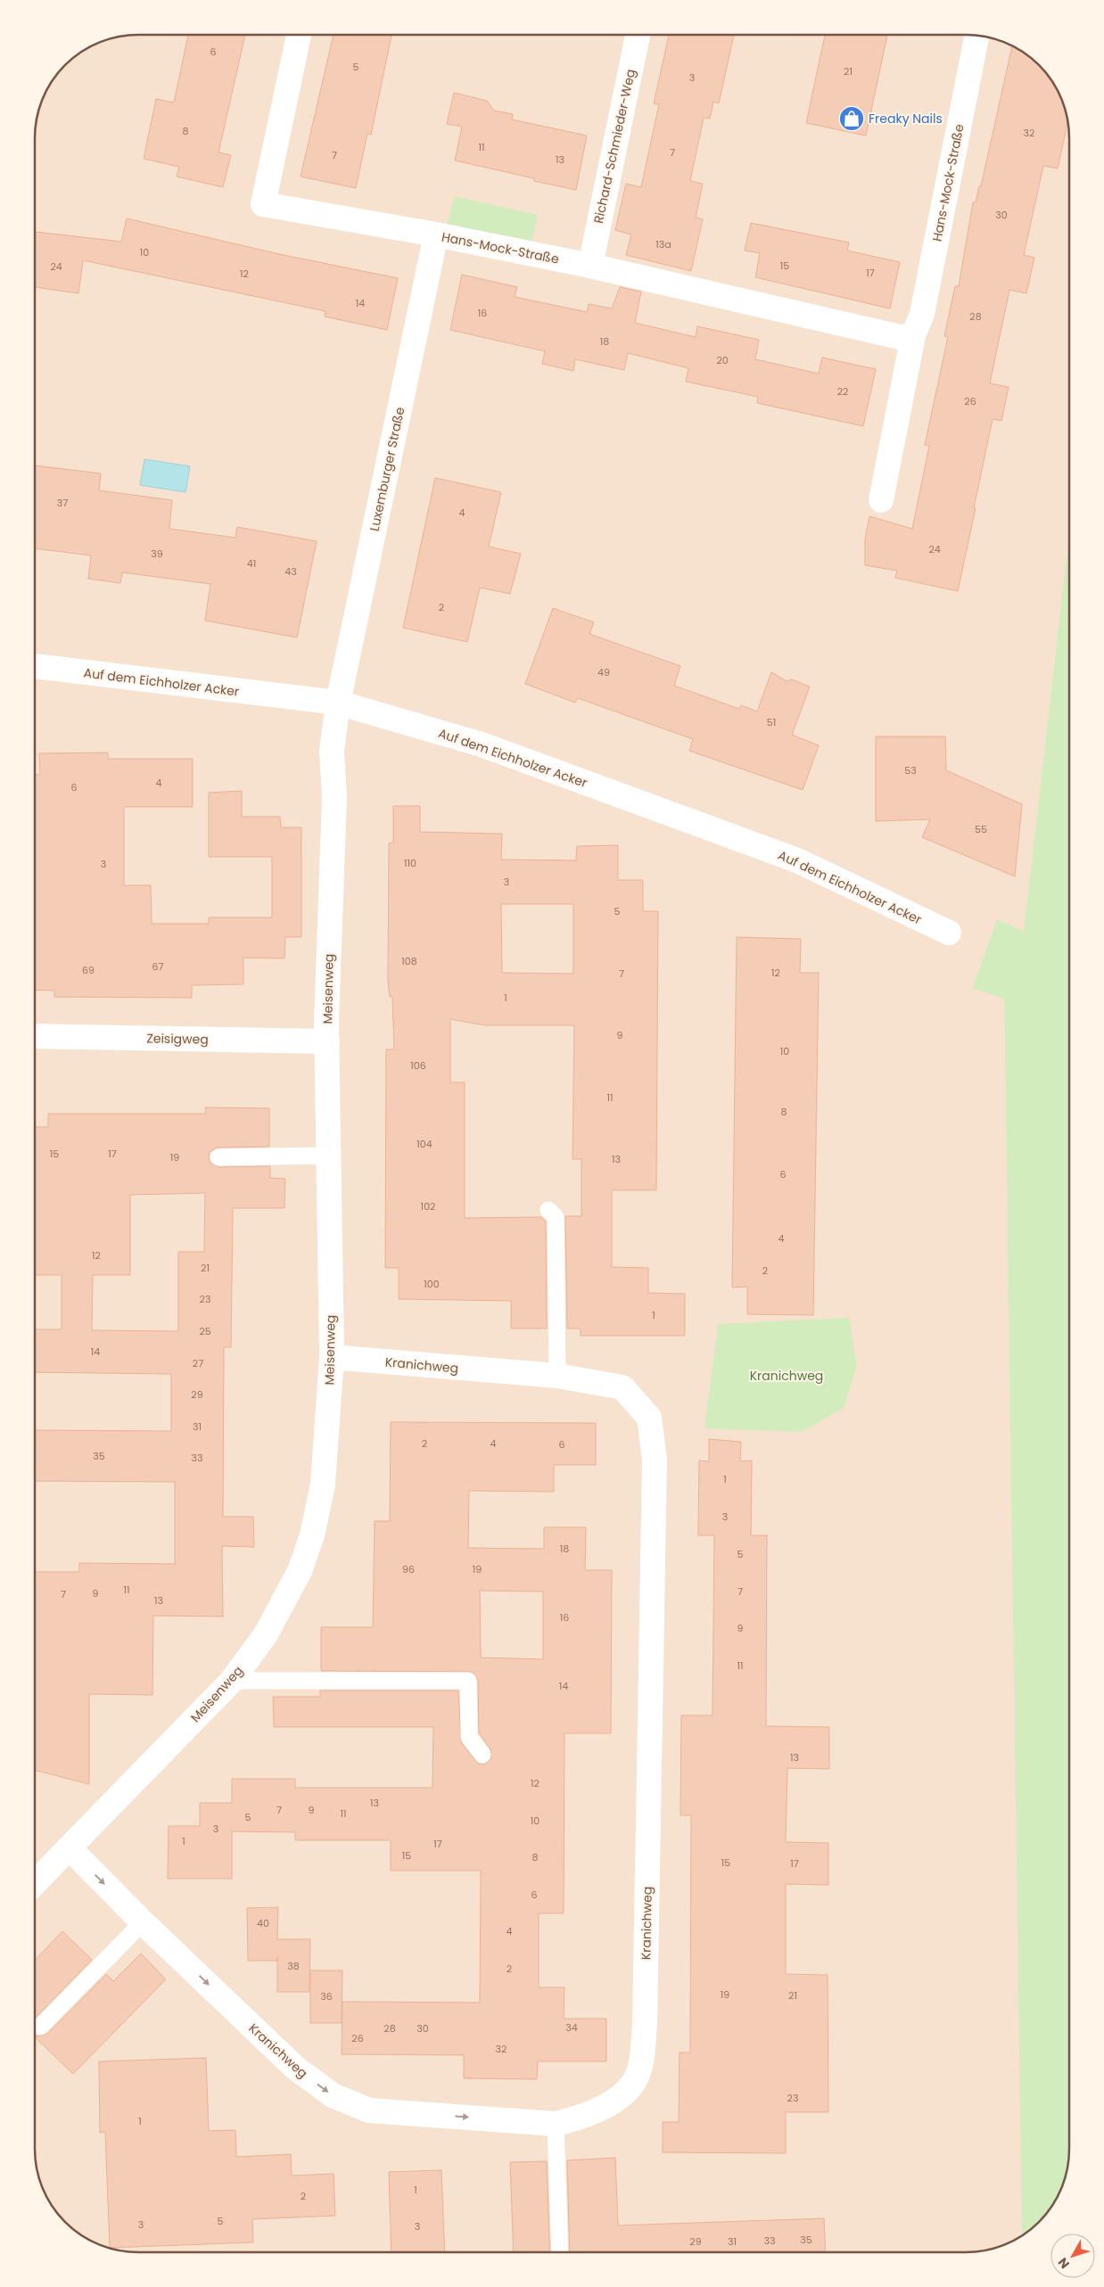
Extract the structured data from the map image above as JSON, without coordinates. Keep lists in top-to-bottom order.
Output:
{
  "streets": {
    "street": [
      "Richard-Schmieder-Weg",
      "Hans-Mock-Straße",
      "Luxemburger Straße",
      "Auf dem Eichholzer Acker",
      "Meisenweg",
      "Zeisigweg",
      "Kranichweg"
    ]
  },
  "crossings": [
    ["Richard-Schmieder-Weg", "Hans-Mock-Straße"],
    ["Hans-Mock-Straße", "Luxemburger Straße"],
    ["Luxemburger Straße", "Auf dem Eichholzer Acker"],
    ["Luxemburger Straße", "Meisenweg"],
    ["Auf dem Eichholzer Acker", "Meisenweg"],
    ["Meisenweg", "Zeisigweg"],
    ["Meisenweg", "Kranichweg"]
  ],
  "parks": ["Kranichweg"],
  "places": {
    "shop": ["Freaky Nails"]
  },
  "house_numbers": [
    "6",
    "5",
    "21",
    "3",
    "8",
    "32",
    "11",
    "7",
    "7",
    "13",
    "30",
    "13a",
    "10",
    "15",
    "24",
    "17",
    "12",
    "14",
    "16",
    "28",
    "18",
    "20",
    "22",
    "26",
    "37",
    "4",
    "24",
    "39",
    "41",
    "43",
    "2",
    "49",
    "51",
    "53",
    "4",
    "6",
    "55",
    "110",
    "3",
    "3",
    "5",
    "108",
    "67",
    "69",
    "12",
    "7",
    "1",
    "9",
    "10",
    "106",
    "11",
    "8",
    "104",
    "15",
    "17",
    "19",
    "13",
    "6",
    "102",
    "4",
    "12",
    "21",
    "2",
    "100",
    "23",
    "1",
    "25",
    "14",
    "27",
    "29",
    "31",
    "2",
    "4",
    "6",
    "35",
    "33",
    "1",
    "3",
    "18",
    "5",
    "96",
    "19",
    "11",
    "7",
    "9",
    "7",
    "13",
    "16",
    "9",
    "11",
    "14",
    "13",
    "12",
    "13",
    "7",
    "9",
    "11",
    "5",
    "10",
    "3",
    "1",
    "17",
    "15",
    "8",
    "15",
    "17",
    "6",
    "40",
    "4",
    "38",
    "2",
    "19",
    "21",
    "36",
    "34",
    "28",
    "30",
    "26",
    "32",
    "23",
    "1",
    "1",
    "2",
    "5",
    "3",
    "3",
    "35",
    "33",
    "29",
    "31"
  ],
  "north": "bottom left"
}
